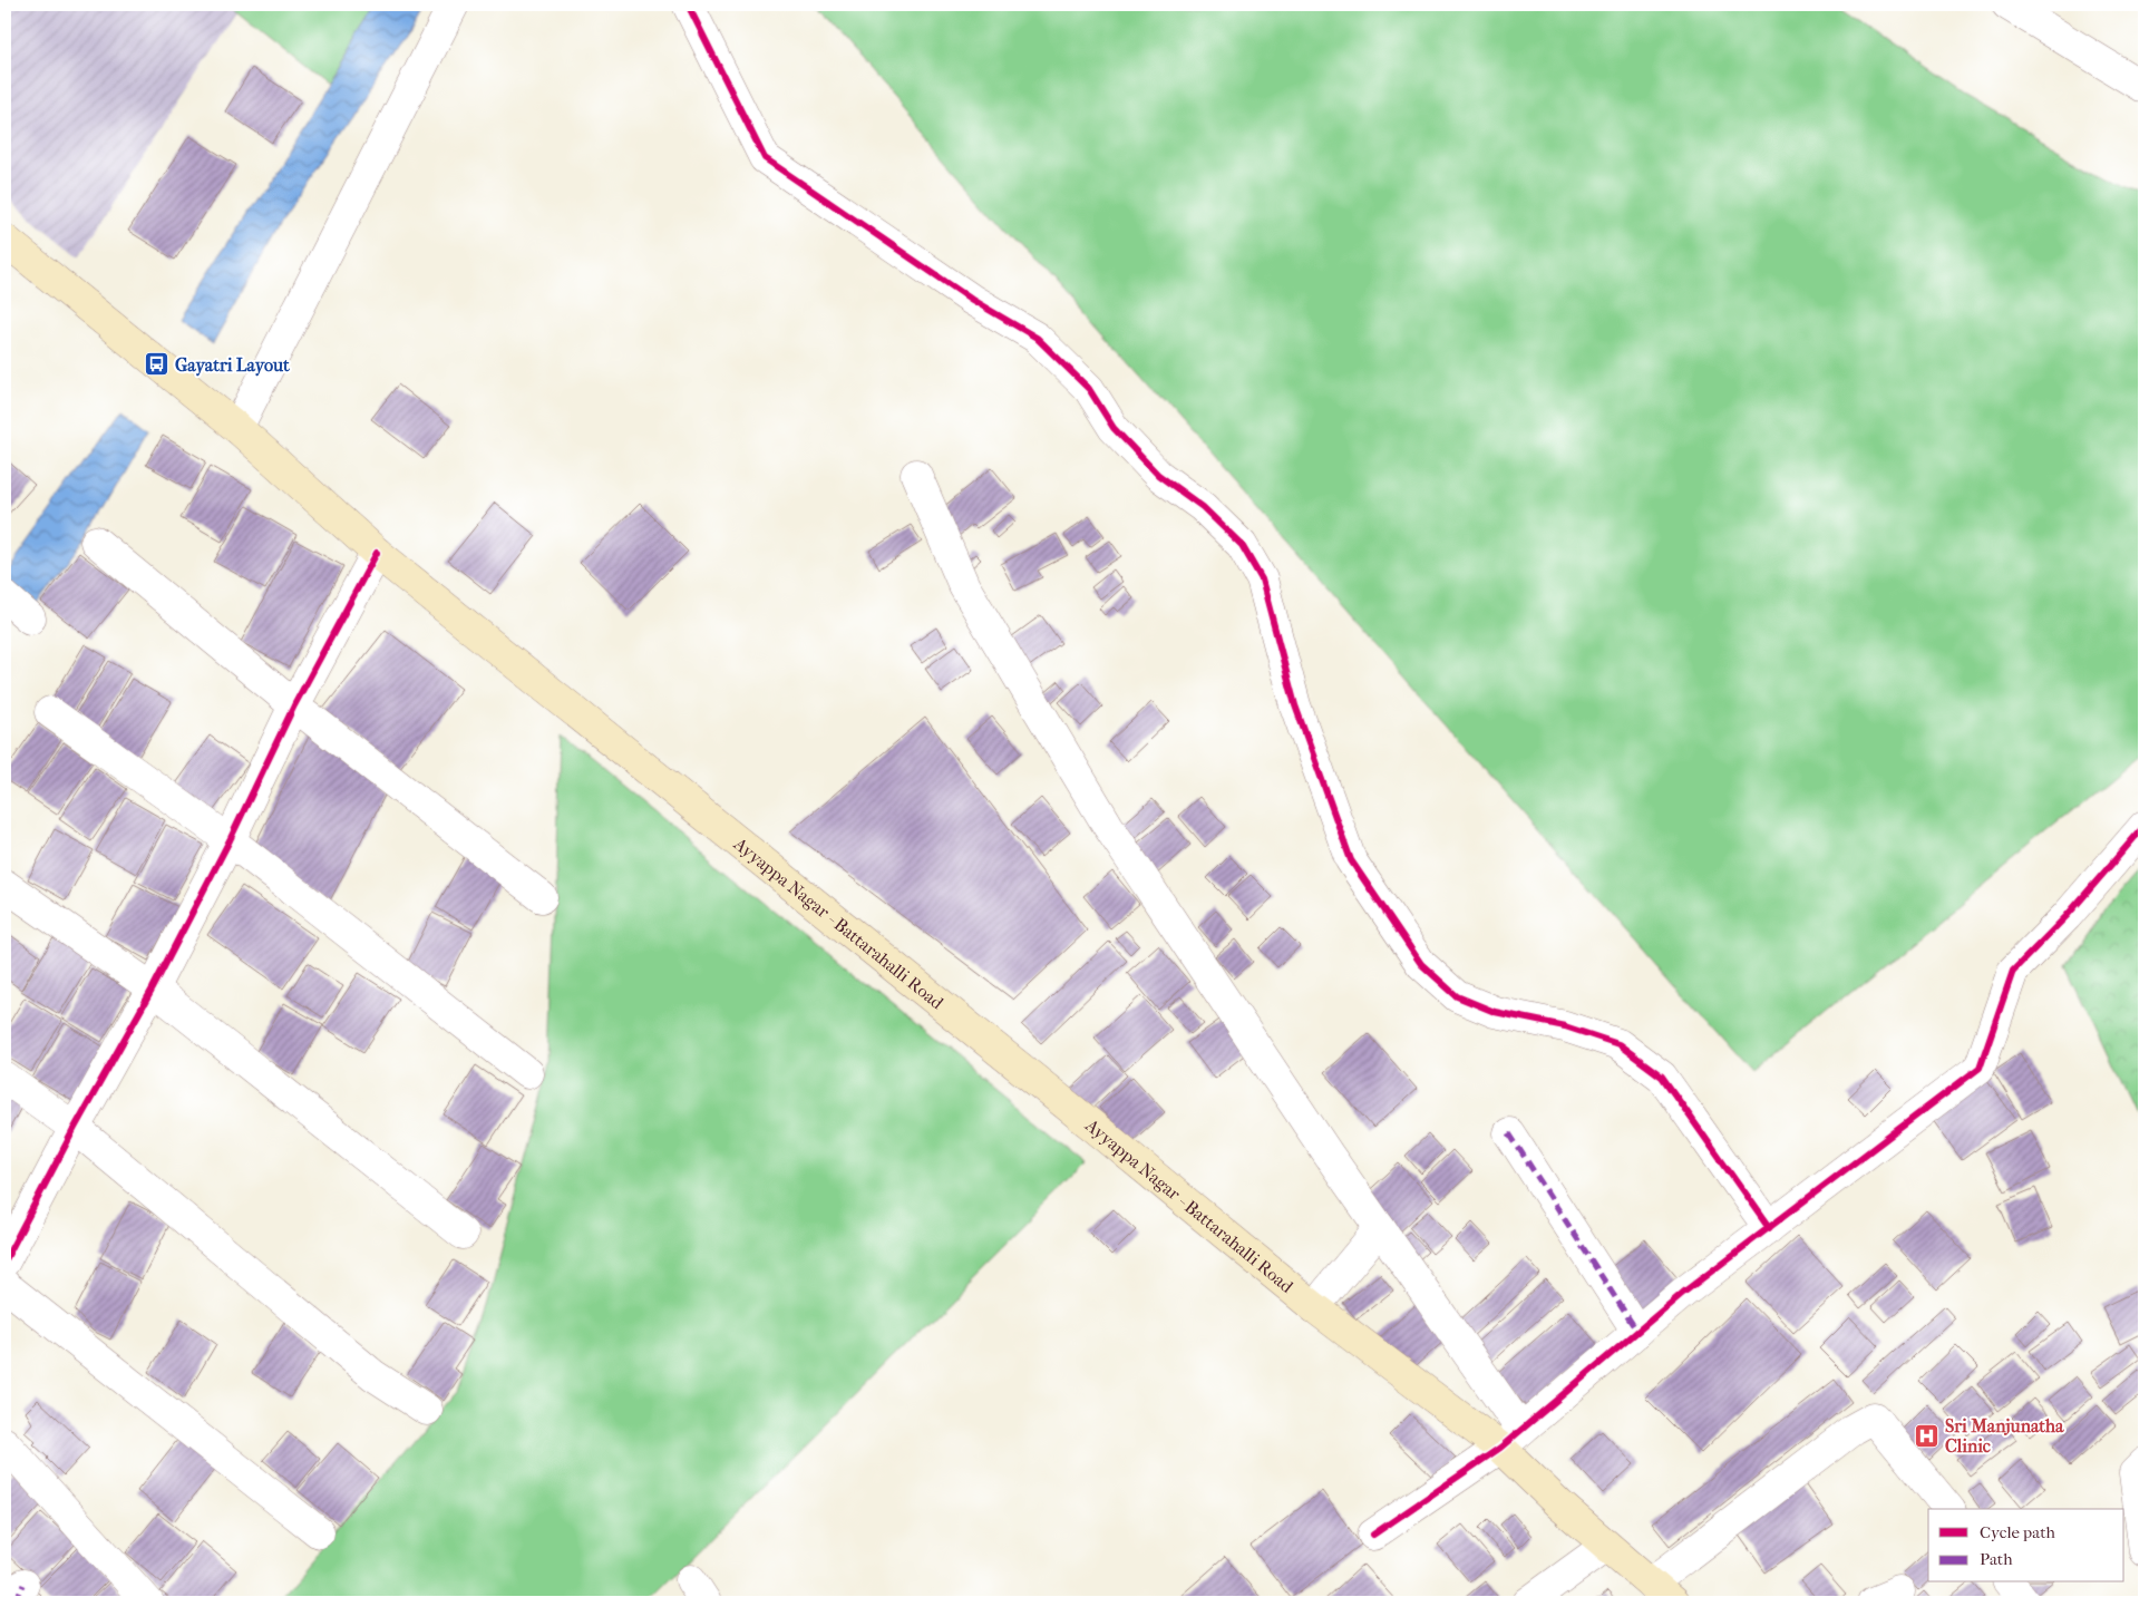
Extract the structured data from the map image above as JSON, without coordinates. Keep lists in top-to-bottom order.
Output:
{
  "streets": {
    "main road": ["Ayyappa Nagar - Battarahalli Road"]
  },
  "places": {
    "bus stop": ["Gayatri Layout"],
    "hospital": ["Sri Manjunatha Clinic"]
  },
  "legend": ["Cycle path", "Path"]
}
